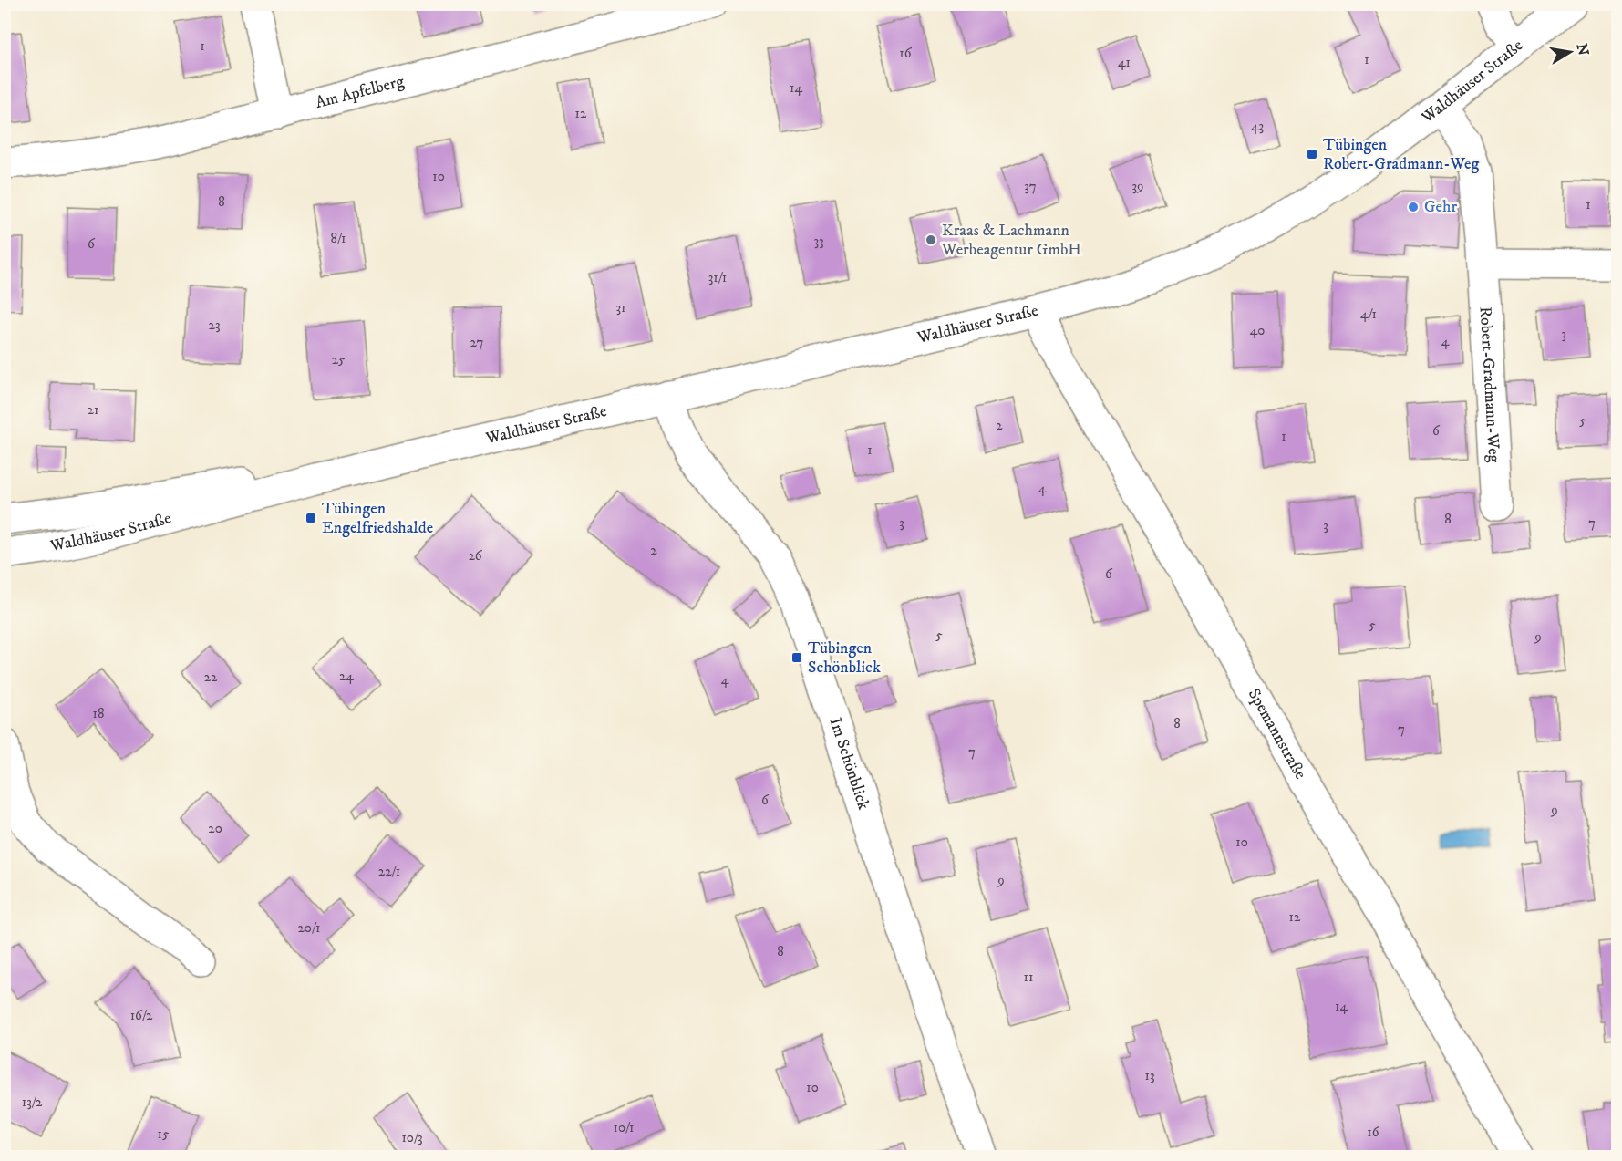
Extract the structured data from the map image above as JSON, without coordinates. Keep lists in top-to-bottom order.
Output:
{
  "streets": {
    "street": [
      "Waldhäuser Straße",
      "Am Apfelberg",
      "Robert-Gradmann-Weg",
      "Spemannstraße",
      "Im Schönblick"
    ]
  },
  "crossings": [
    ["Waldhäuser Straße", "Robert-Gradmann-Weg"],
    ["Waldhäuser Straße", "Spemannstraße"],
    ["Waldhäuser Straße", "Im Schönblick"]
  ],
  "places": {
    "transit": ["Tübingen Robert-Gradmann-Weg", "Tübingen Engelfriedshalde", "Tübingen Schönblick"],
    "other": ["Gehr", "Kraas & Lachmann Werbeagentur GmbH"]
  },
  "house_numbers": [
    "1",
    "16",
    "1",
    "41",
    "14",
    "12",
    "43",
    "10",
    "37",
    "39",
    "8",
    "1",
    "8/1",
    "33",
    "6",
    "31/1",
    "31",
    "4/1",
    "23",
    "40",
    "3",
    "4",
    "27",
    "25",
    "21",
    "5",
    "2",
    "6",
    "1",
    "1",
    "4",
    "8",
    "3",
    "7",
    "3",
    "2",
    "26",
    "6",
    "5",
    "5",
    "9",
    "24",
    "22",
    "4",
    "18",
    "8",
    "7",
    "7",
    "6",
    "9",
    "20",
    "10",
    "22/1",
    "9",
    "12",
    "20/1",
    "8",
    "11",
    "14",
    "16/2",
    "13",
    "10",
    "13/2",
    "10/1",
    "16",
    "15",
    "10/3"
  ],
  "north": "right"
}
